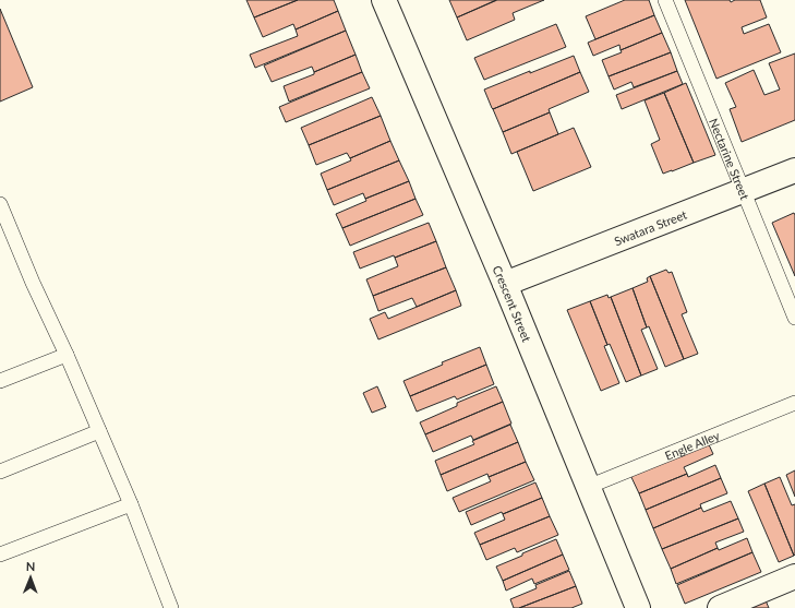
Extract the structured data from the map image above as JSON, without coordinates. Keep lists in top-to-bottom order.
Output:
{
  "streets": {
    "street": ["Swatara Street", "Crescent Street"],
    "lane": ["Nectarine Street", "Engle Alley"]
  },
  "crossings": [
    ["Nectarine Street", "Swatara Street"],
    ["Swatara Street", "Crescent Street"],
    ["Crescent Street", "Engle Alley"]
  ],
  "north": "top"
}
